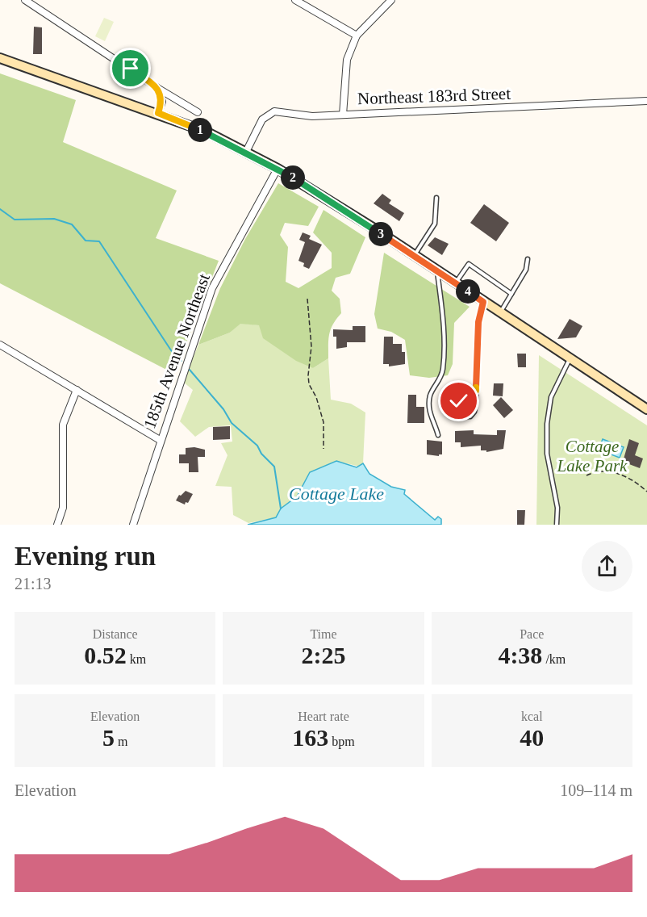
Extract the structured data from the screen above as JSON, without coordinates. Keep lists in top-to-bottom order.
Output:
{
  "streets": {
    "street": ["Northeast 183rd Street", "185th Avenue Northeast"]
  },
  "water": ["Cottage Lake"],
  "parks": ["Cottage Lake Park"],
  "page": {
    "pins": [
      "1",
      "2",
      "3",
      "4"
    ],
    "heading": ["Evening run", "21:13"],
    "stats": [
      ["Distance", "0.52 km"],
      ["Time", "2:25"],
      ["Pace", "4:38 /km"],
      ["Elevation", "5 m"],
      ["Heart rate", "163 bpm"],
      ["kcal", "40"]
    ],
    "chart": ["Elevation", "109–114 m"]
  }
}
